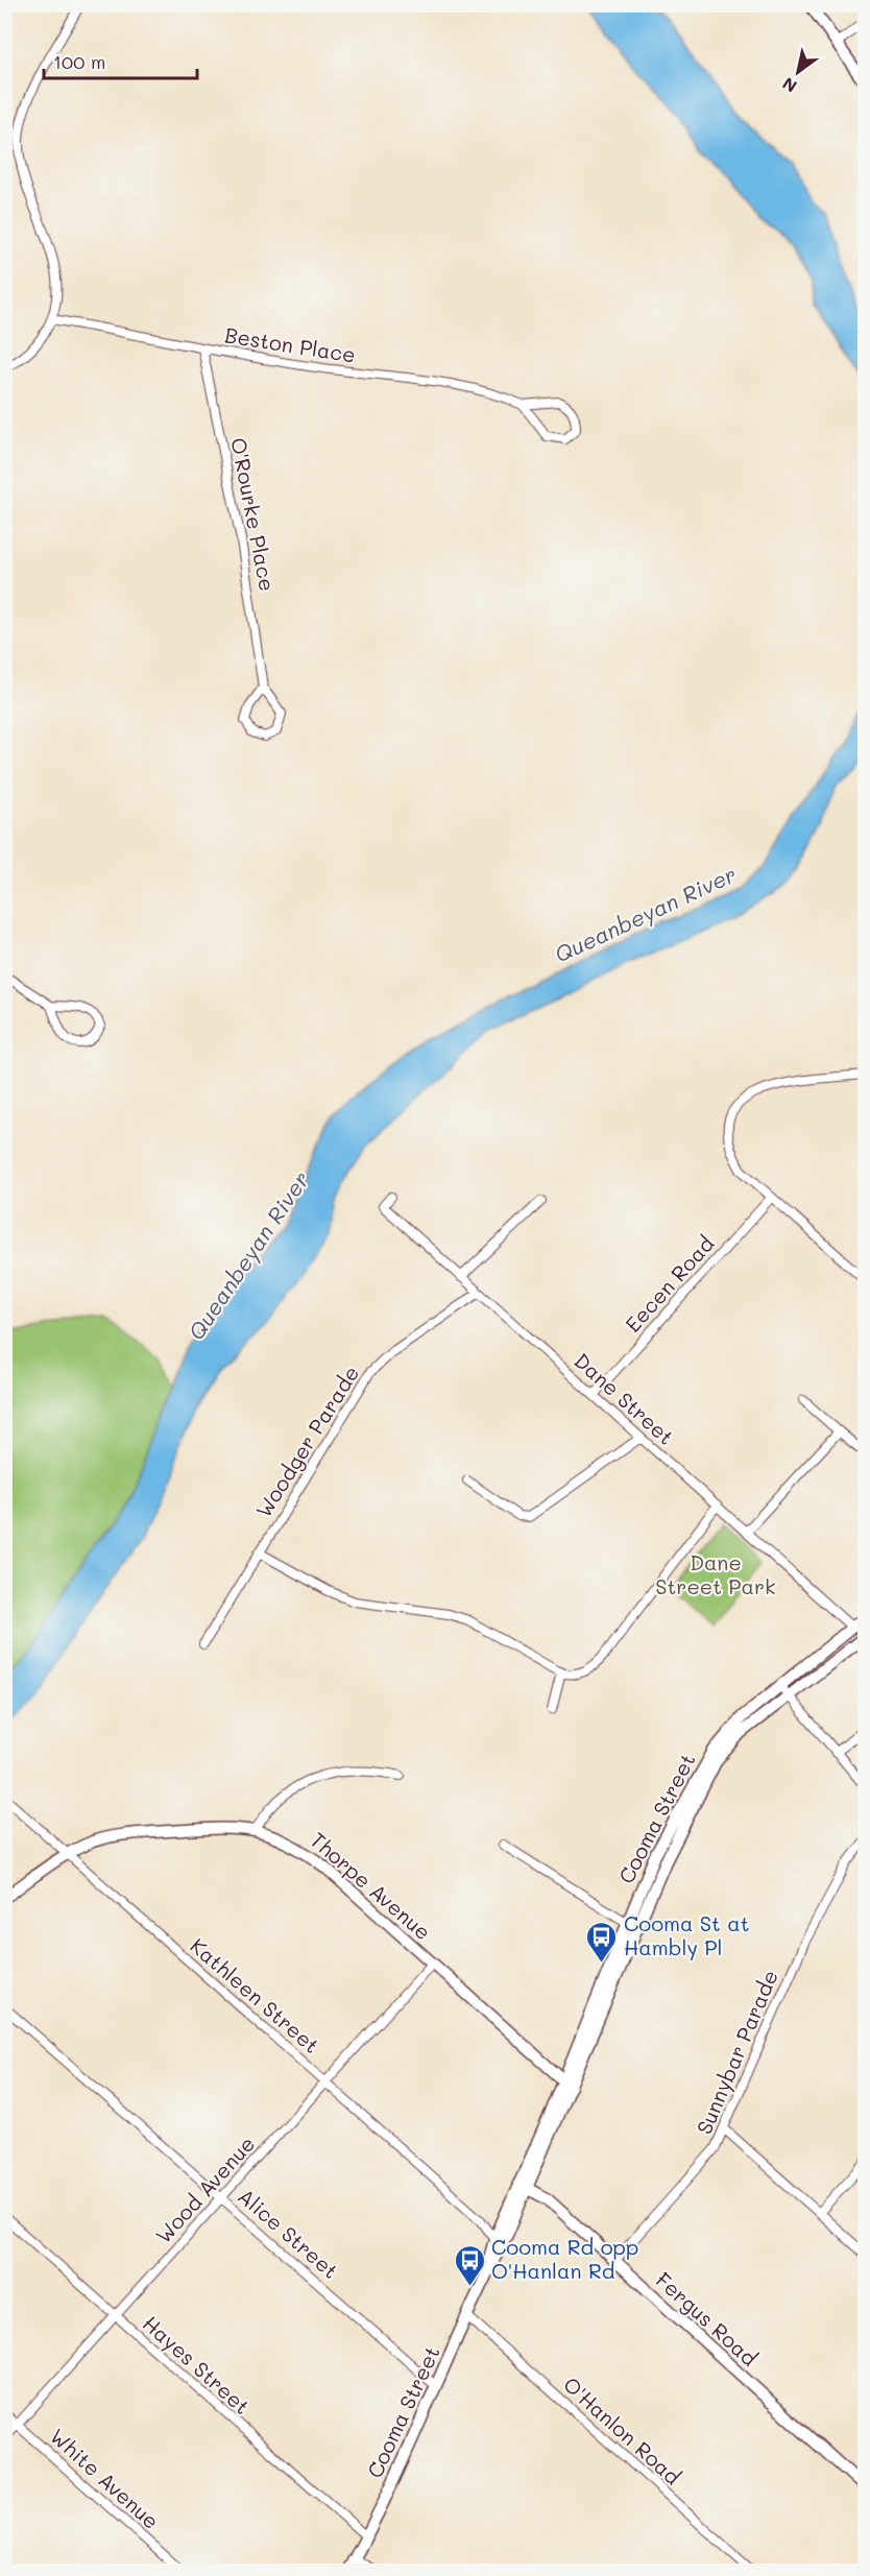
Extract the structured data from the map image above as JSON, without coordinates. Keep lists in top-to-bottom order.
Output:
{
  "streets": {
    "main road": ["Cooma Street", "Thorpe Avenue", "Fergus Road"],
    "street": [
      "Beston Place",
      "O'Rourke Place",
      "Eecen Road",
      "Dane Street",
      "Woodger Parade",
      "Kathleen Street",
      "Sunnybar Parade",
      "Wood Avenue",
      "Alice Street",
      "Hayes Street",
      "O'Hanlon Road",
      "White Avenue"
    ]
  },
  "crossings": [
    ["Beston Place", "O'Rourke Place"],
    ["Eecen Road", "Dane Street"],
    ["Dane Street", "Woodger Parade"],
    ["Dane Street", "Cooma Street"],
    ["Cooma Street", "Thorpe Avenue"],
    ["Cooma Street", "Kathleen Street"],
    ["Cooma Street", "Alice Street"],
    ["Cooma Street", "Fergus Road"],
    ["Cooma Street", "Hayes Street"],
    ["Cooma Street", "O'Hanlon Road"],
    ["Thorpe Avenue", "Kathleen Street"],
    ["Thorpe Avenue", "Wood Avenue"],
    ["Kathleen Street", "Wood Avenue"],
    ["Sunnybar Parade", "Fergus Road"],
    ["Wood Avenue", "Alice Street"],
    ["Wood Avenue", "Hayes Street"],
    ["Wood Avenue", "White Avenue"]
  ],
  "water": ["Queanbeyan River"],
  "parks": ["Dane Street Park"],
  "places": {
    "bus stop": ["Cooma St at Hambly Pl", "Cooma Rd opp O'Hanlan Rd"]
  },
  "scale_bar": "100 m",
  "north": "bottom left"
}
